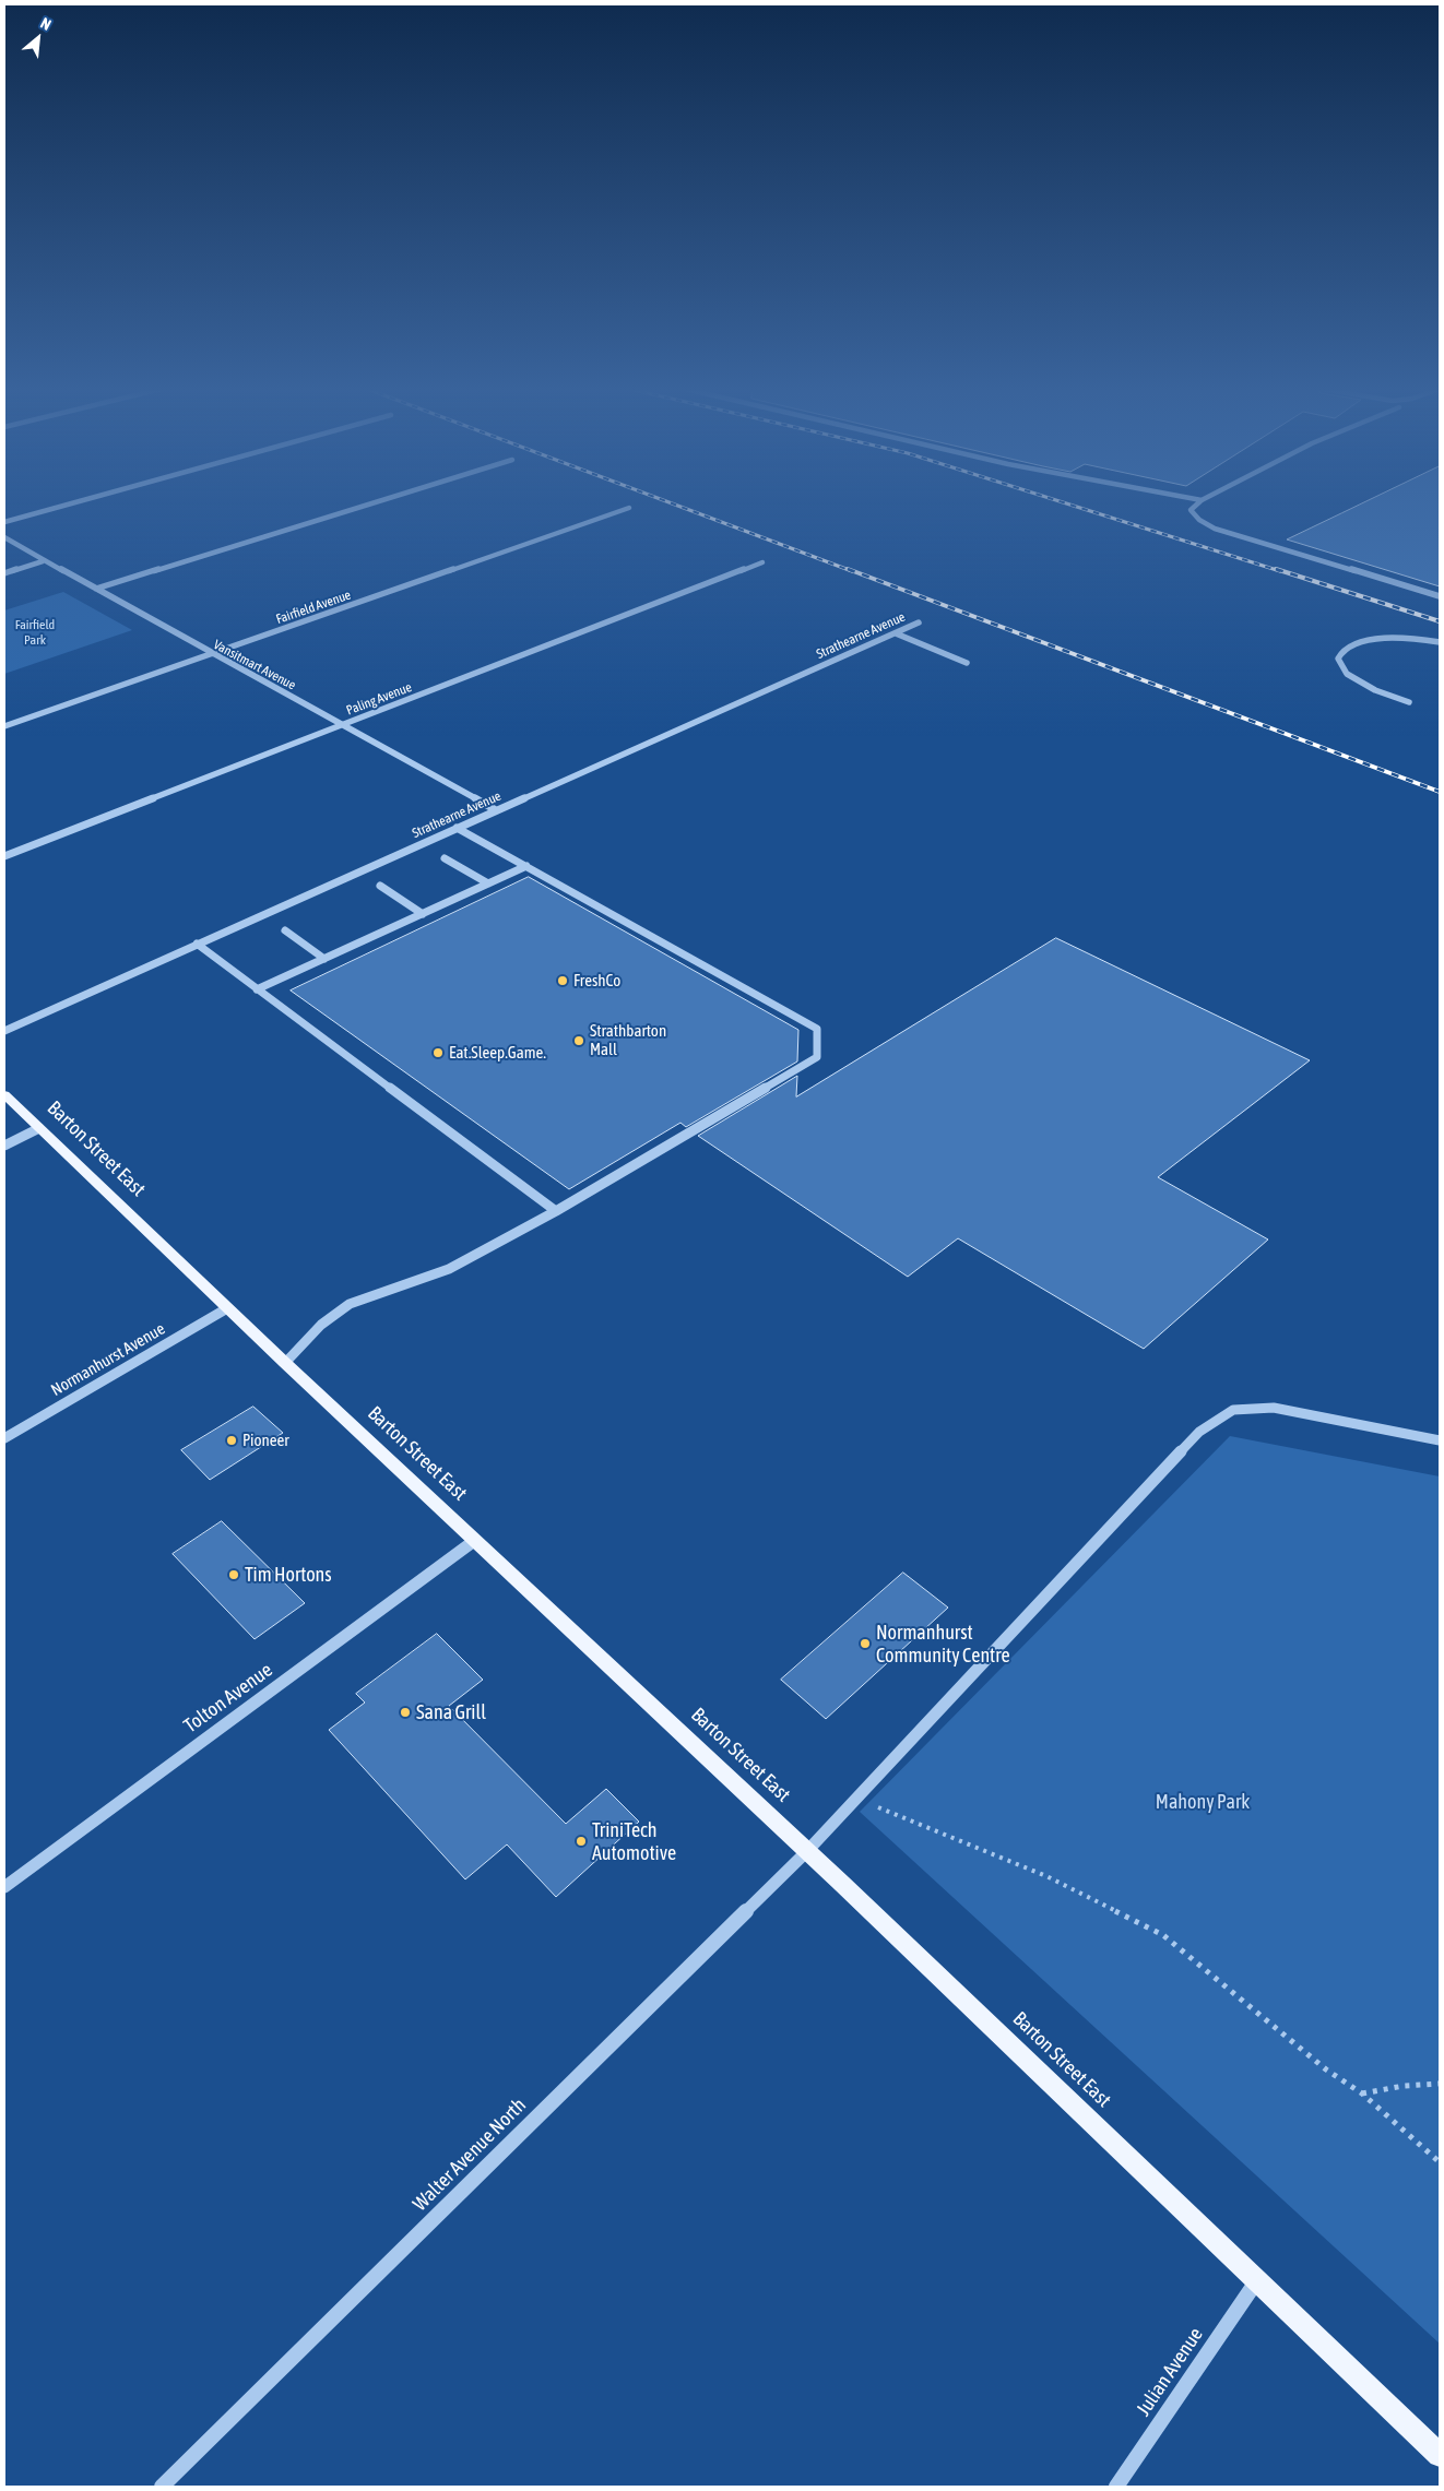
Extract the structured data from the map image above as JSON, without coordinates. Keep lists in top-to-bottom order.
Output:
{
  "streets": {
    "main road": ["Barton Street East"],
    "street": [
      "Fairfield Avenue",
      "Strathearne Avenue",
      "Vansitmart Avenue",
      "Paling Avenue",
      "Normanhurst Avenue",
      "Tolton Avenue",
      "Walter Avenue North",
      "Julian Avenue"
    ]
  },
  "crossings": [
    ["Fairfield Avenue", "Vansitmart Avenue"],
    ["Strathearne Avenue", "Vansitmart Avenue"],
    ["Vansitmart Avenue", "Paling Avenue"],
    ["Barton Street East", "Normanhurst Avenue"],
    ["Barton Street East", "Tolton Avenue"],
    ["Barton Street East", "Walter Avenue North"],
    ["Barton Street East", "Julian Avenue"]
  ],
  "parks": ["Fairfield Park", "Mahony Park"],
  "places": [
    "FreshCo",
    "Strathbarton Mall",
    "Eat.Sleep.Game.",
    "Pioneer",
    "Tim Hortons",
    "Normanhurst Community Centre",
    "Sana Grill",
    "TriniTech Automotive"
  ],
  "north": "top right"
}
